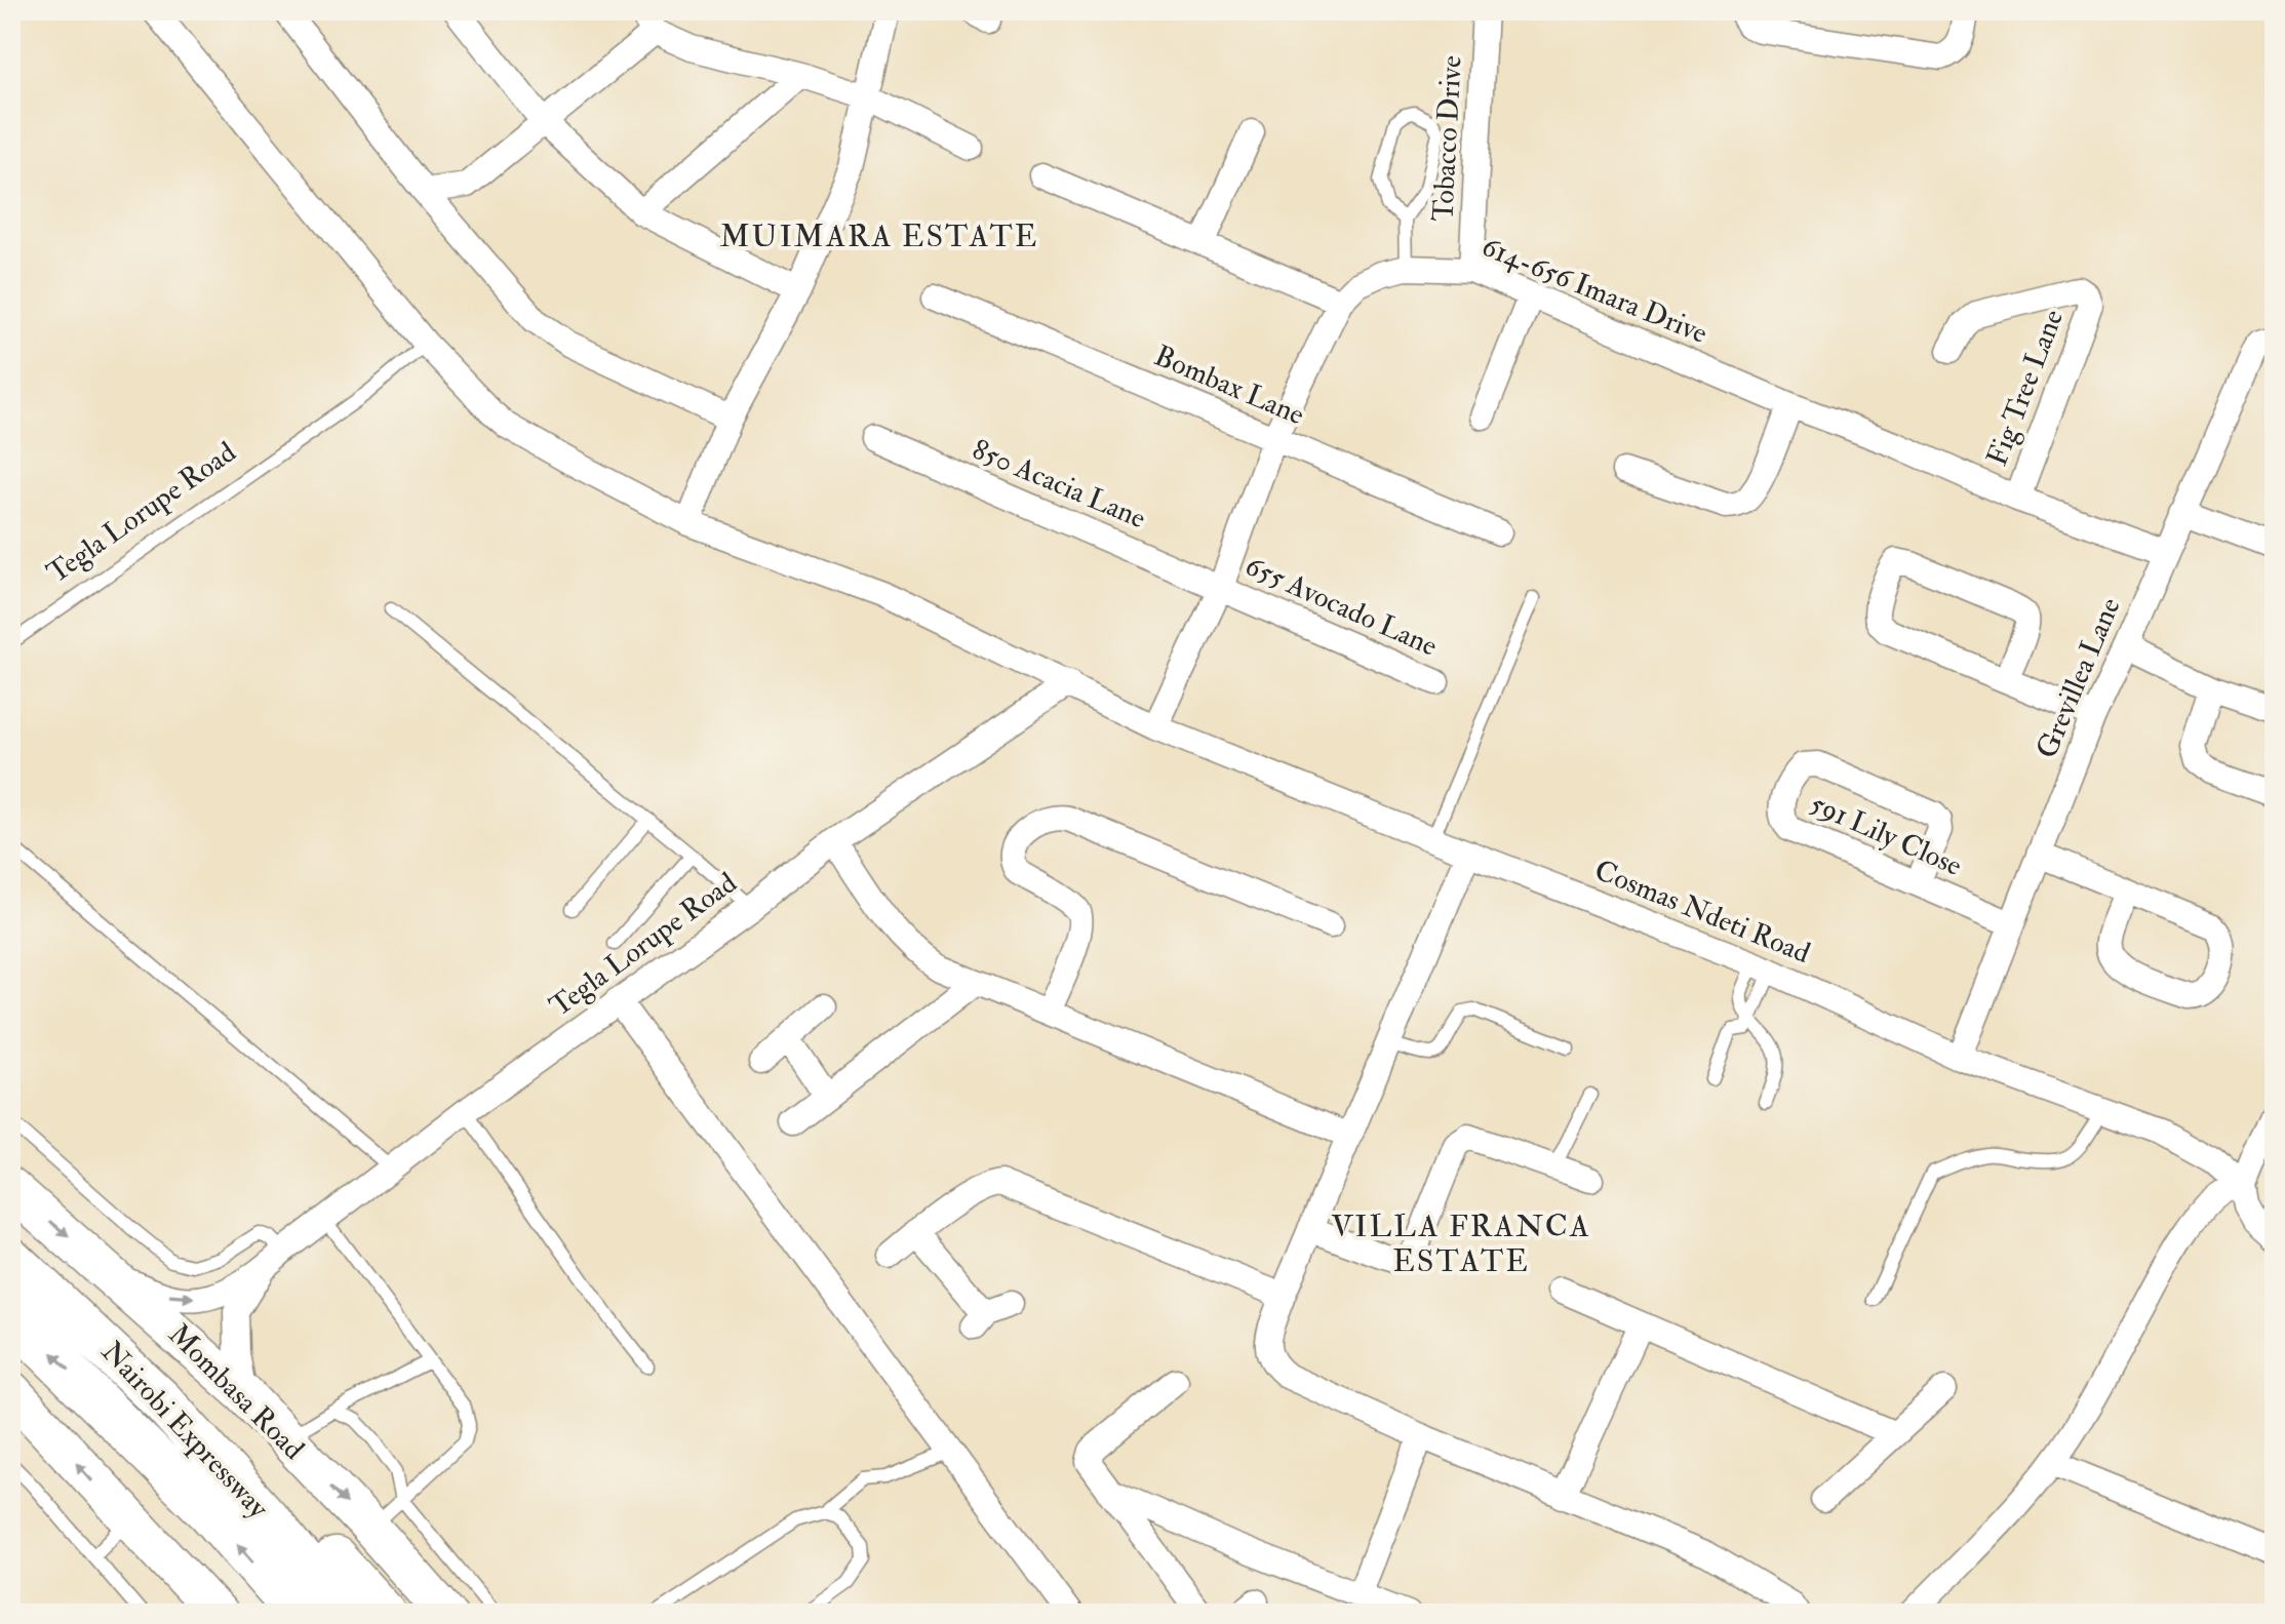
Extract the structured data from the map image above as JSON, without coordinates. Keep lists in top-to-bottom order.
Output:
{
  "streets": {
    "highway": ["Mombasa Road", "Nairobi Expressway"],
    "street": [
      "Tobacco Drive",
      "614-656 Imara Drive",
      "Bombax Lane",
      "Fig Tree Lane",
      "850 Acacia Lane",
      "Tegla Lorupe Road",
      "655 Avocado Lane",
      "Grevillea Lane",
      "591 Lily Close",
      "Cosmas Ndeti Road"
    ]
  },
  "crossings": [
    ["Tobacco Drive", "614-656 Imara Drive"],
    ["614-656 Imara Drive", "Bombax Lane"],
    ["614-656 Imara Drive", "Fig Tree Lane"],
    ["614-656 Imara Drive", "850 Acacia Lane"],
    ["614-656 Imara Drive", "655 Avocado Lane"],
    ["614-656 Imara Drive", "Grevillea Lane"],
    ["614-656 Imara Drive", "Cosmas Ndeti Road"],
    ["850 Acacia Lane", "655 Avocado Lane"],
    ["Tegla Lorupe Road", "Cosmas Ndeti Road"],
    ["Tegla Lorupe Road", "Mombasa Road"],
    ["Grevillea Lane", "591 Lily Close"],
    ["Grevillea Lane", "Cosmas Ndeti Road"]
  ],
  "districts": ["MUIMARA ESTATE", "VILLA FRANCA ESTATE"]
}
